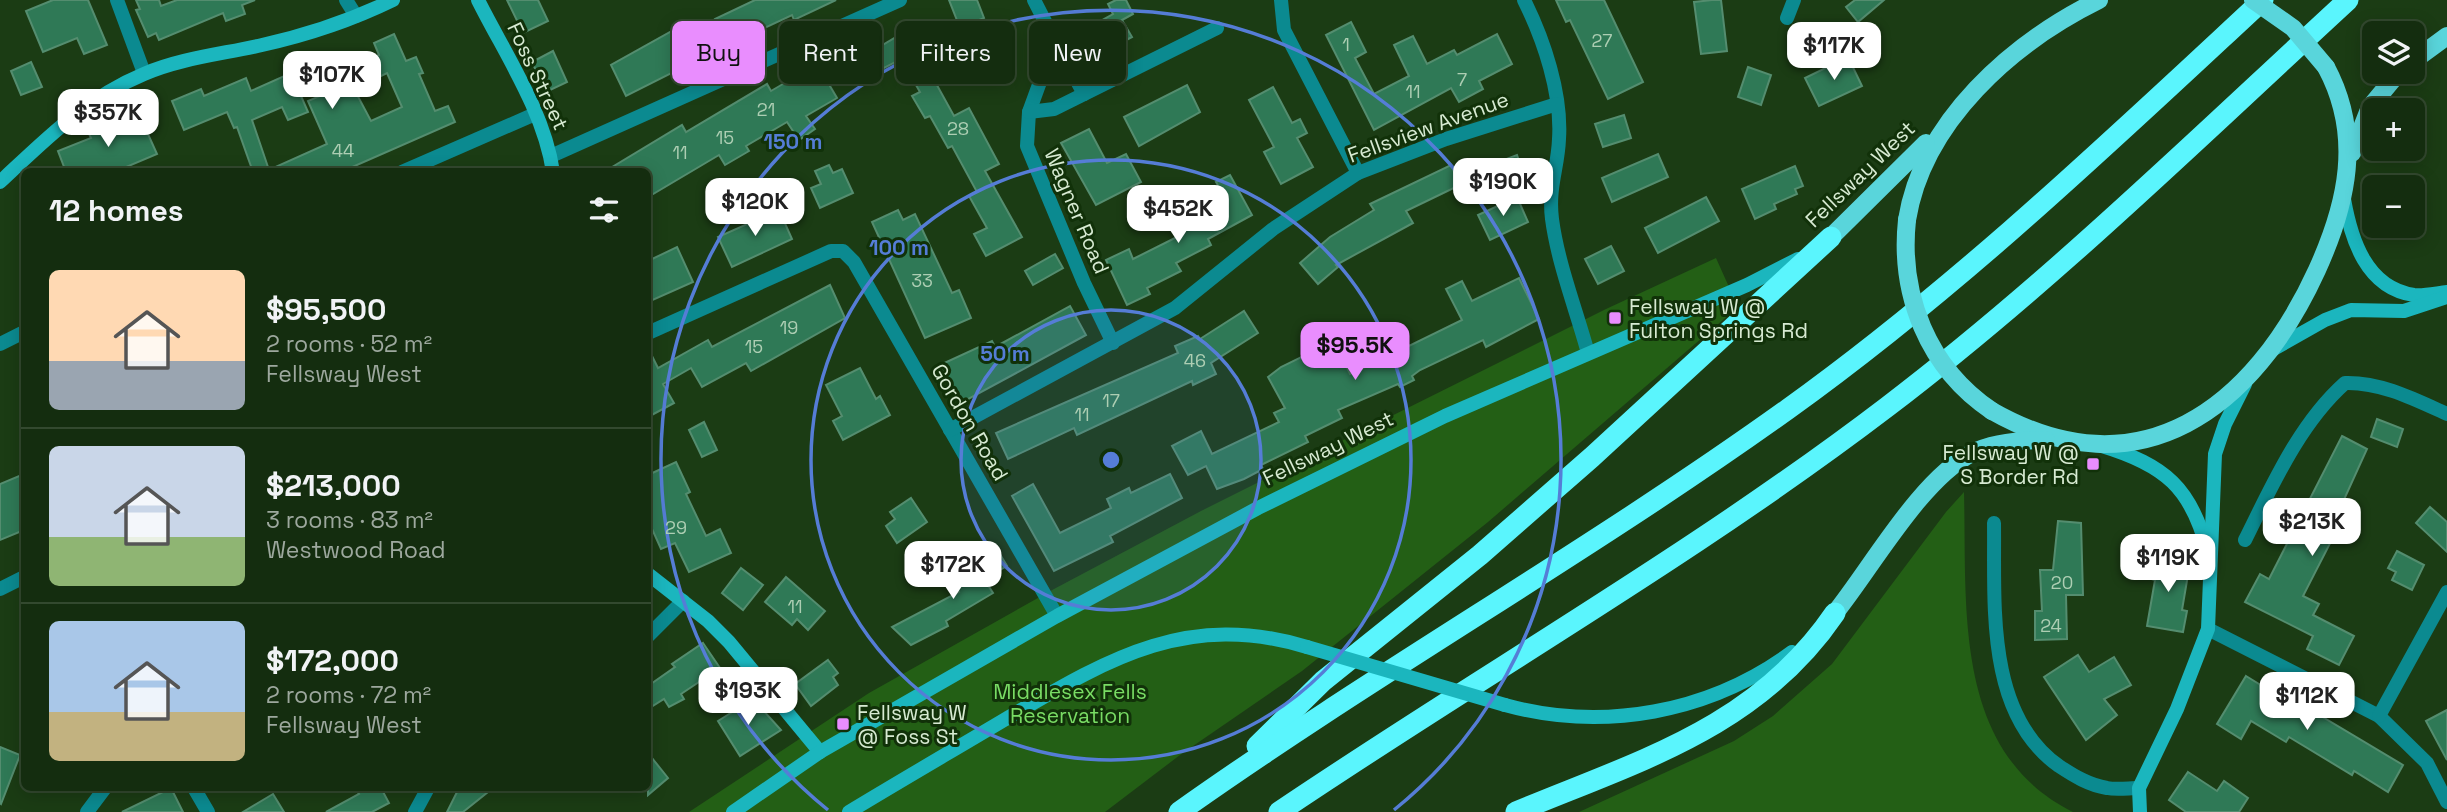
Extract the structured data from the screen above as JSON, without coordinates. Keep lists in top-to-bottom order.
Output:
{
  "streets": {
    "main road": ["Foss Street", "Fellsway West"],
    "street": ["Fellsview Avenue", "Wagner Road", "Gordon Road"]
  },
  "crossings": [
    ["Fellsview Avenue", "Wagner Road"],
    ["Fellsview Avenue", "Gordon Road"],
    ["Fellsway West", "Gordon Road"]
  ],
  "parks": ["Middlesex Fells Reservation"],
  "places": {
    "transit": ["Fellsway W @ Fulton Springs Rd", "Fellsway W @ S Border Rd", "Fellsway W @ Foss St"]
  },
  "house_numbers": [
    "27",
    "1",
    "7",
    "11",
    "21",
    "28",
    "15",
    "44",
    "11",
    "33",
    "19",
    "15",
    "46",
    "17",
    "11",
    "29",
    "20",
    "11",
    "24"
  ],
  "page": {
    "map_buttons": ["+", "−"],
    "chip": [
      "Buy",
      "Rent",
      "Filters",
      "New"
    ],
    "price": [
      "$117K",
      "$107K",
      "$357K",
      "$190K",
      "$120K",
      "$452K",
      "$95.5K",
      "$213K",
      "$119K",
      "$172K",
      "$193K",
      "$112K"
    ],
    "heading": "12 homes",
    "list": [
      {
        "name": "$95,500",
        "note": "2 rooms · 52 m² · Fellsway West"
      },
      {
        "name": "$213,000",
        "note": "3 rooms · 83 m² · Westwood Road"
      },
      {
        "name": "$172,000",
        "note": "2 rooms · 72 m² · Fellsway West"
      }
    ]
  },
  "rings": ["150 m", "100 m", "50 m"]
}
